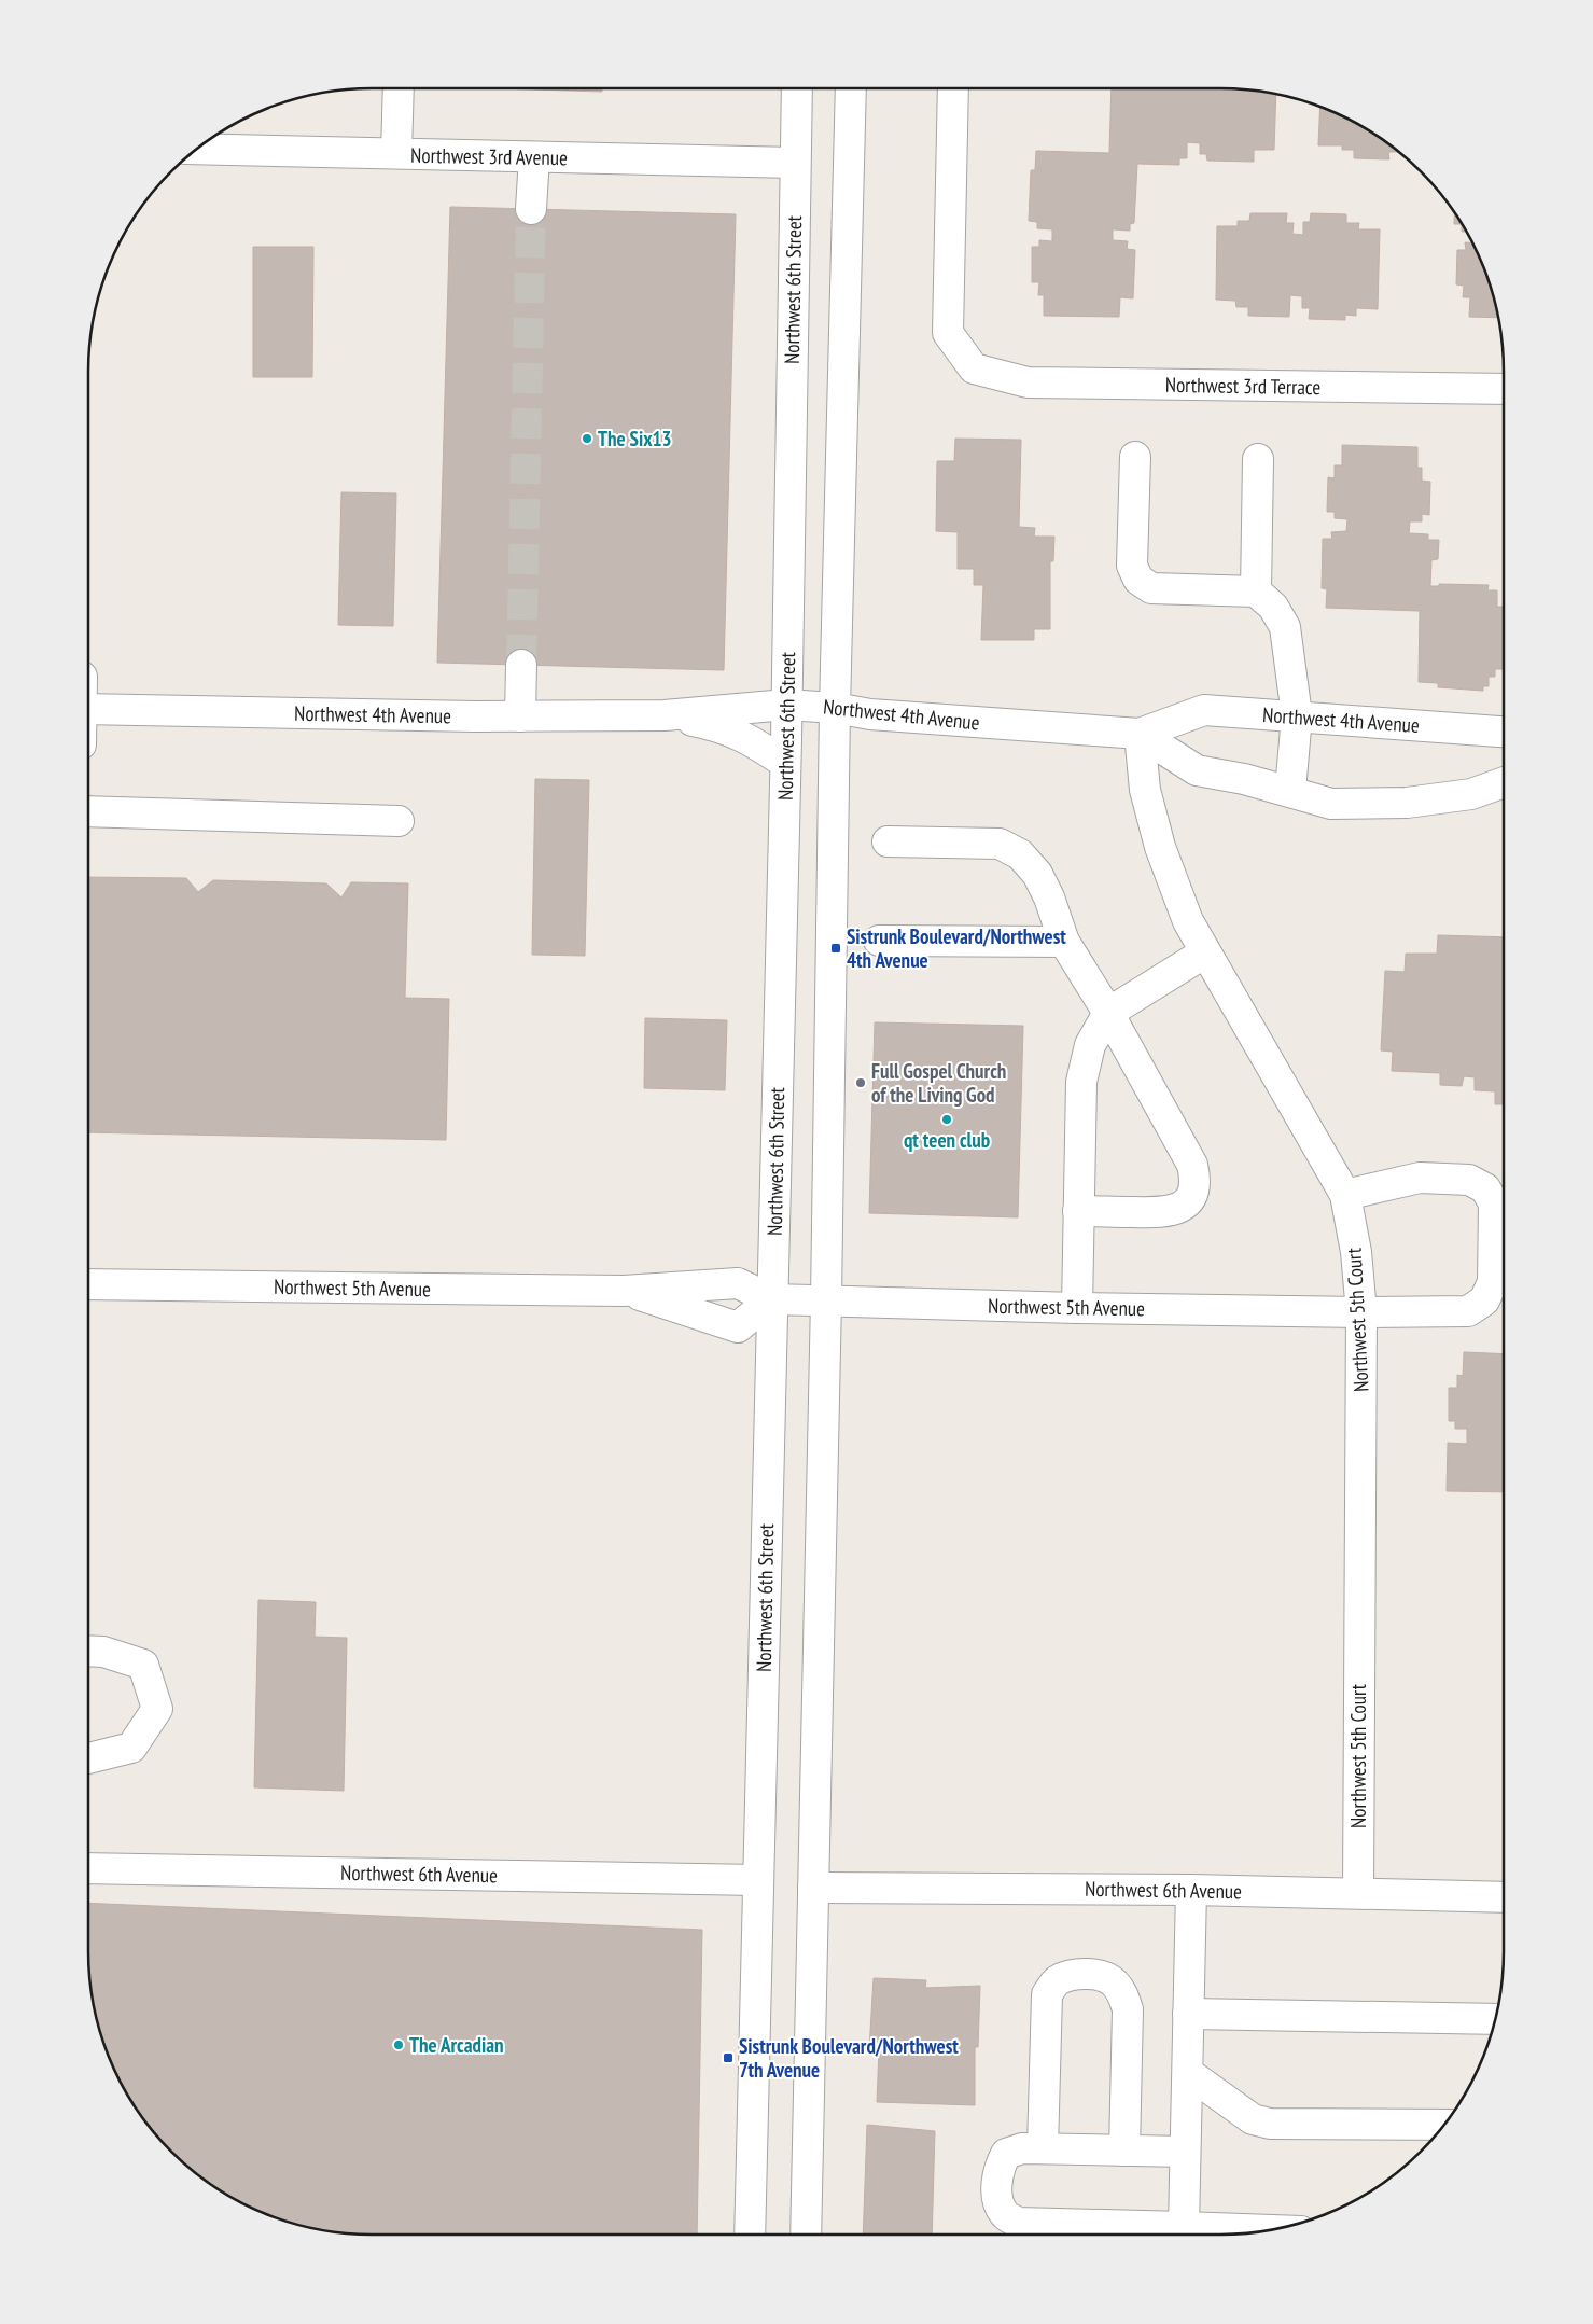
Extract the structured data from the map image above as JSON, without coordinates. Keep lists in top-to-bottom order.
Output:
{
  "streets": {
    "street": [
      "Northwest 3rd Avenue",
      "Northwest 6th Street",
      "Northwest 3rd Terrace",
      "Northwest 4th Avenue",
      "Northwest 5th Avenue",
      "Northwest 5th Court",
      "Northwest 6th Avenue"
    ]
  },
  "crossings": [
    ["Northwest 3rd Avenue", "Northwest 6th Street"],
    ["Northwest 6th Street", "Northwest 4th Avenue"],
    ["Northwest 6th Street", "Northwest 5th Avenue"],
    ["Northwest 6th Street", "Northwest 6th Avenue"],
    ["Northwest 4th Avenue", "Northwest 5th Court"],
    ["Northwest 5th Avenue", "Northwest 5th Court"],
    ["Northwest 5th Court", "Northwest 6th Avenue"]
  ],
  "places": {
    "other": [
      "The Six13",
      "Full Gospel Church of the Living God",
      "qt teen club",
      "The Arcadian"
    ],
    "transit": ["Sistrunk Boulevard/Northwest 4th Avenue", "Sistrunk Boulevard/Northwest 7th Avenue"]
  }
}
